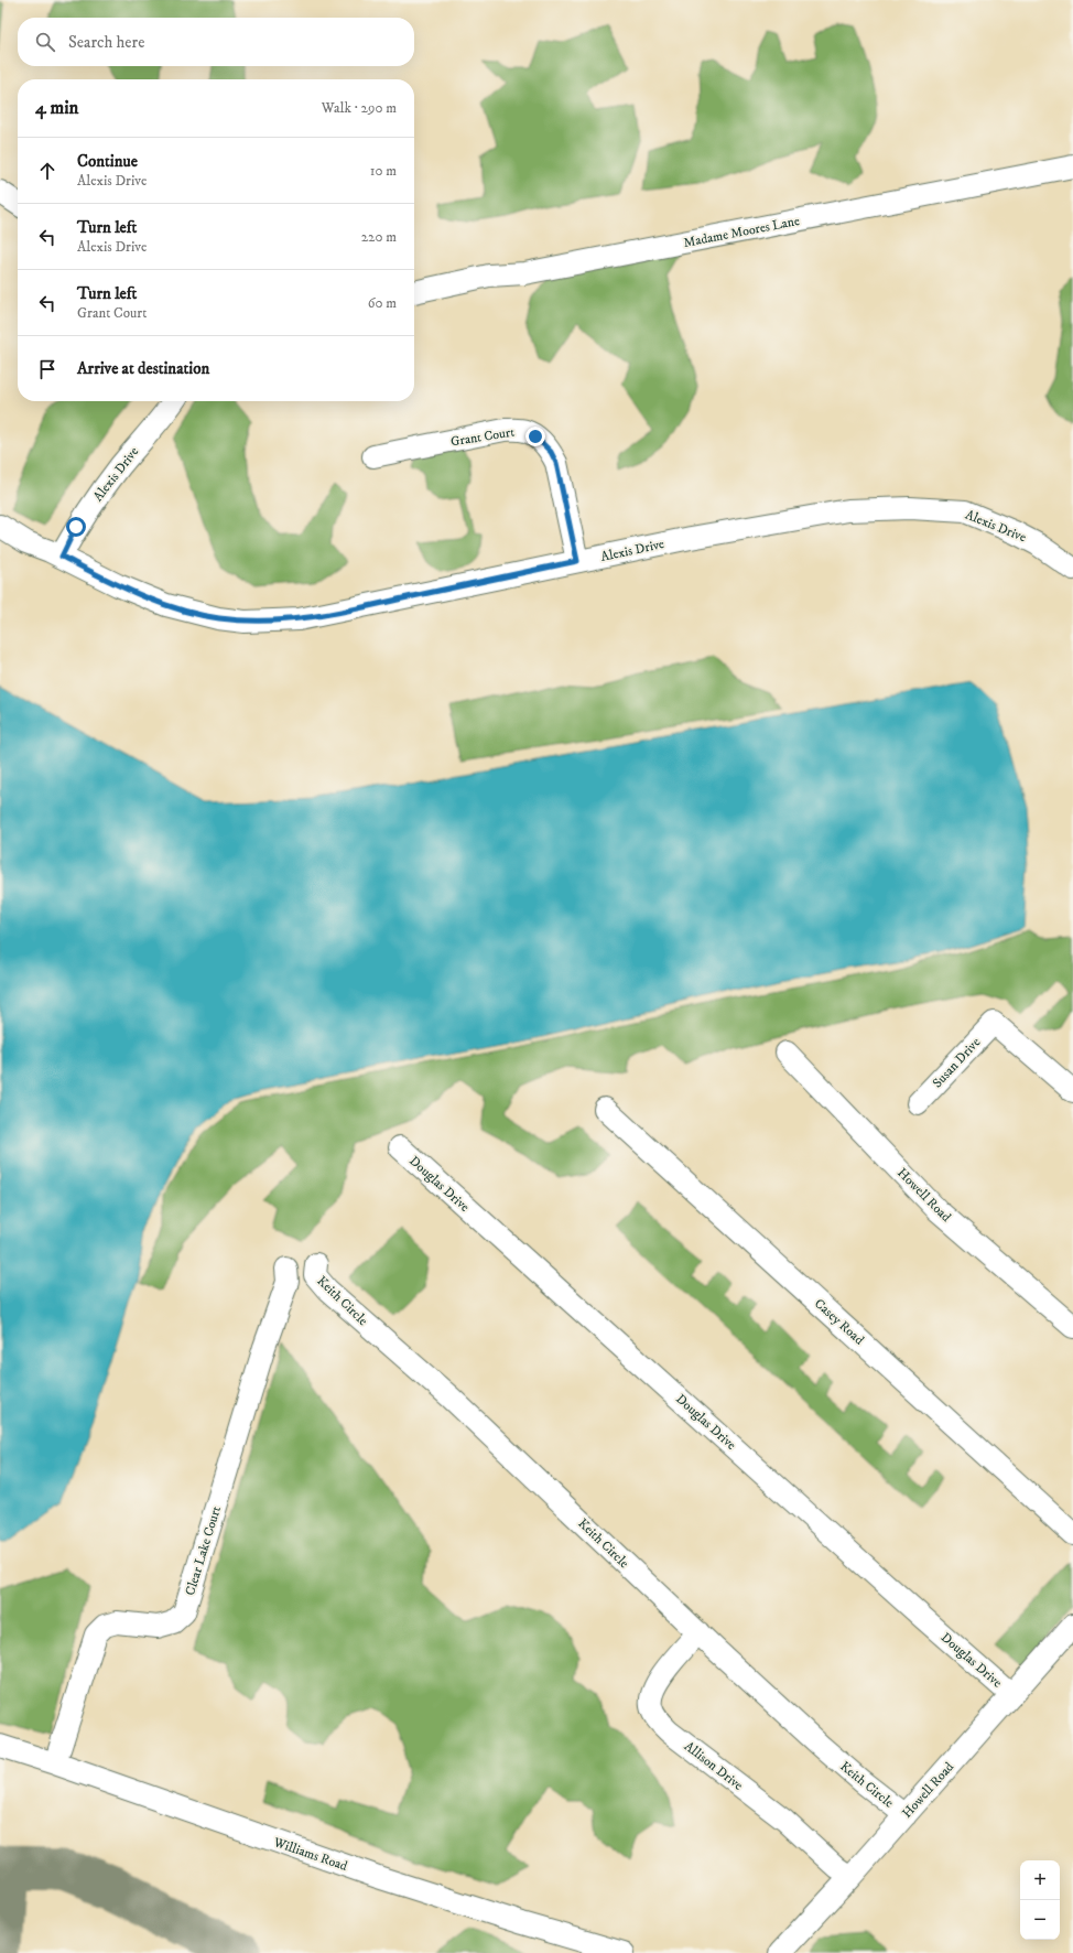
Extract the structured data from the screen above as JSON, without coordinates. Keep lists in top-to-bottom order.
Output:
{
  "streets": {
    "street": [
      "Madame Moores Lane",
      "Grant Court",
      "Alexis Drive",
      "Susan Drive",
      "Douglas Drive",
      "Howell Road",
      "Keith Circle",
      "Casey Road",
      "Clear Lake Court",
      "Allison Drive",
      "Williams Road"
    ]
  },
  "crossings": [
    ["Grant Court", "Alexis Drive"],
    ["Douglas Drive", "Howell Road"],
    ["Howell Road", "Keith Circle"],
    ["Howell Road", "Allison Drive"],
    ["Keith Circle", "Allison Drive"],
    ["Clear Lake Court", "Williams Road"]
  ],
  "page": {
    "search": "Search here",
    "heading": ["4 min", "Walk · 290 m"],
    "list": [
      ["Continue", "Alexis Drive", "10 m"],
      ["Turn left", "Alexis Drive", "220 m"],
      ["Turn left", "Grant Court", "60 m"],
      "Arrive at destination"
    ],
    "map_buttons": ["+", "−"]
  }
}
